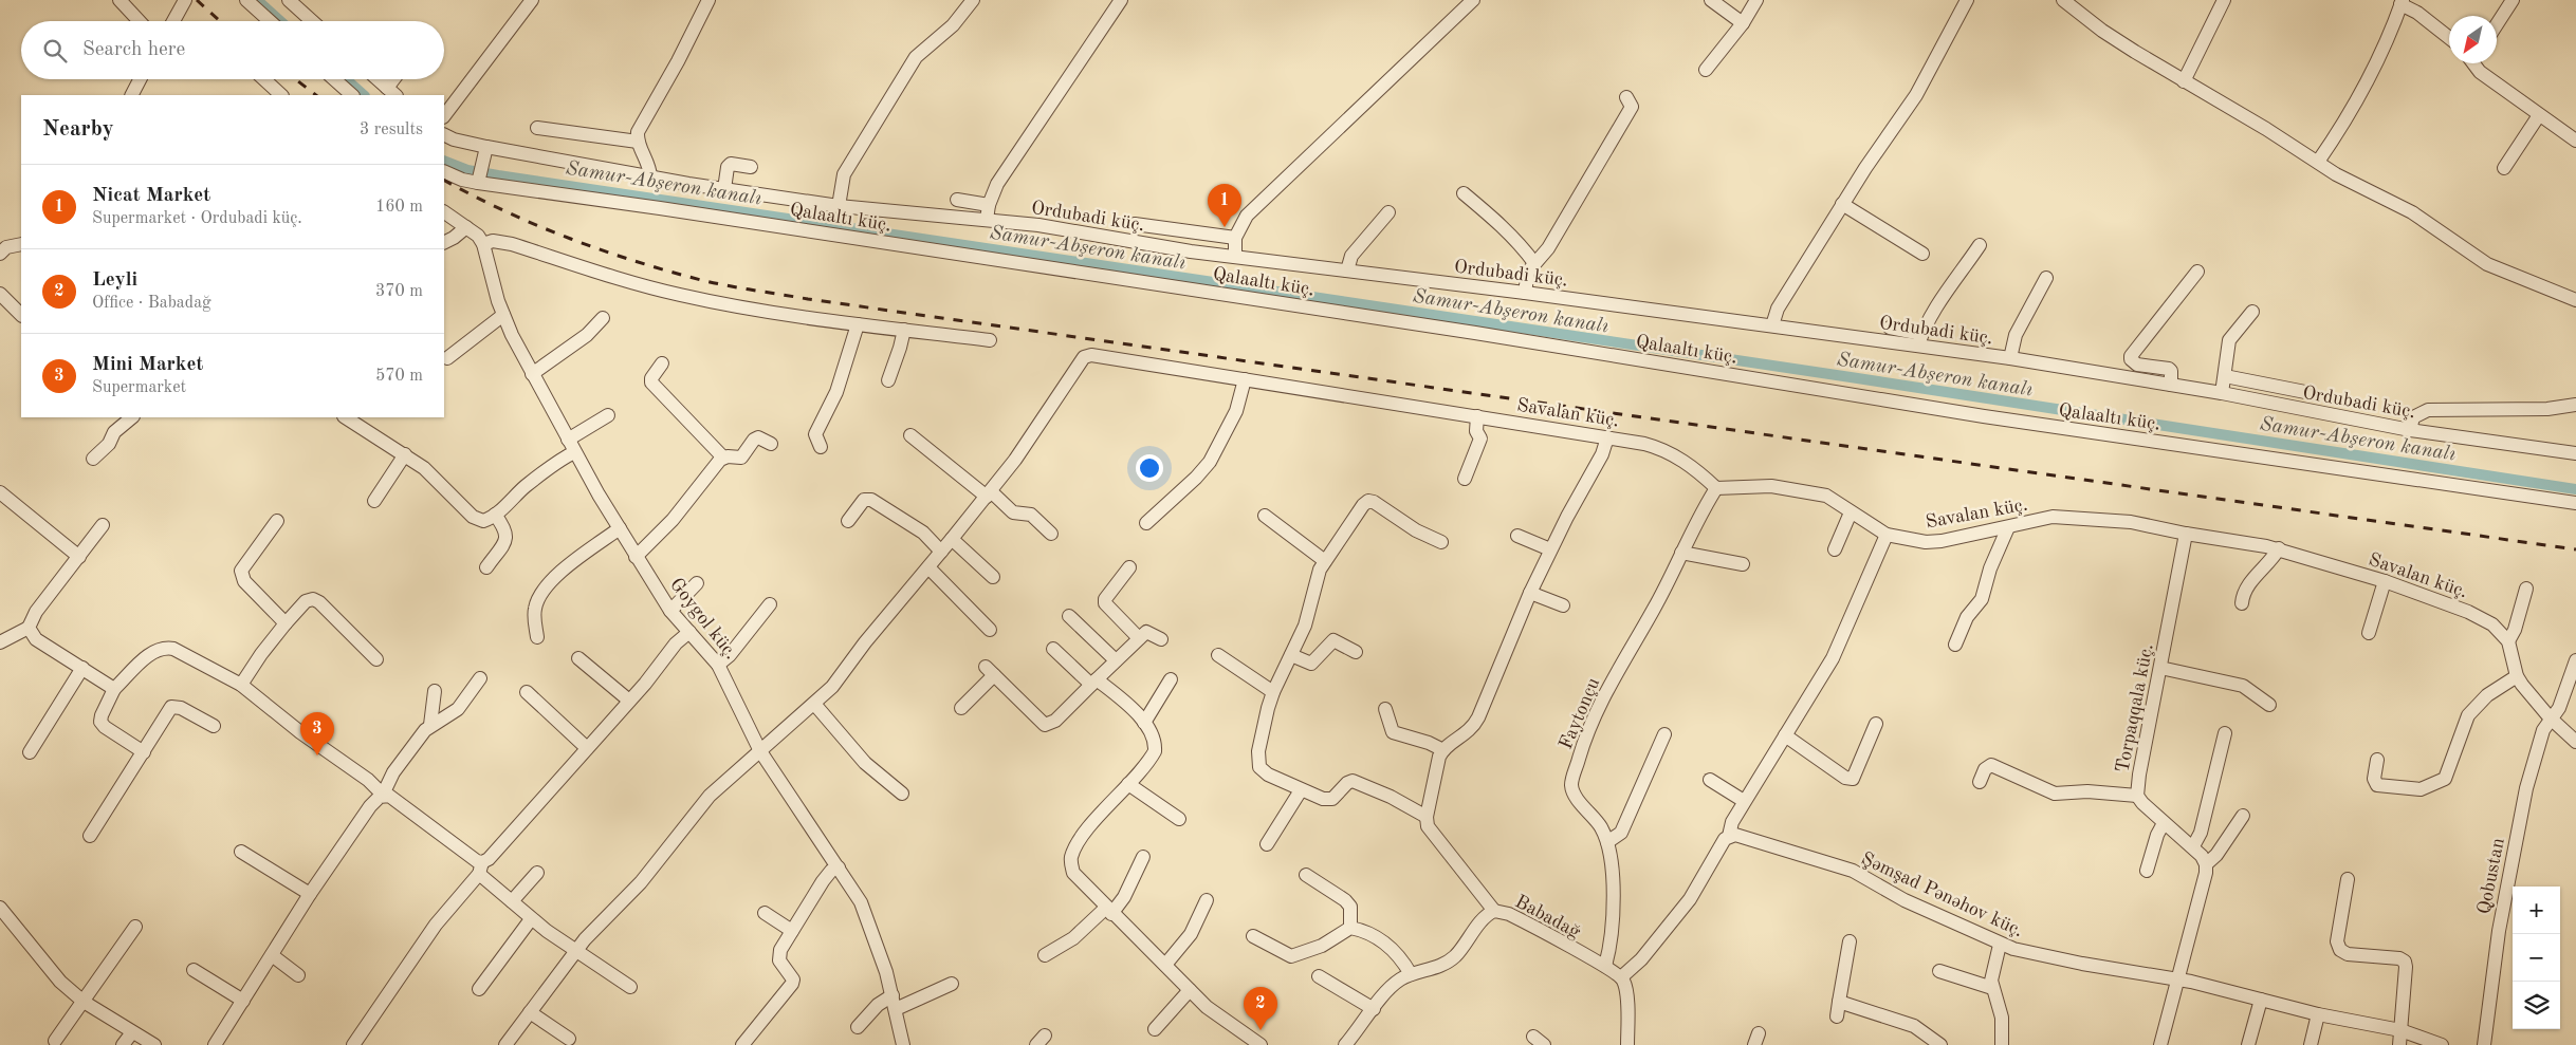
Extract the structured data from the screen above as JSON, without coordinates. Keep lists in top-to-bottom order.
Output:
{
  "streets": {
    "street": [
      "Ordubadi küç.",
      "Qalaaltı küç.",
      "Savalan küç.",
      "Goygol küç.",
      "Torpaqqala küç.",
      "Faytonçu",
      "Qobustan",
      "Şəmşad Pənəhov küç.",
      "Babadağ"
    ]
  },
  "crossings": [
    ["Savalan küç.", "Torpaqqala küç."],
    ["Savalan küç.", "Faytonçu"],
    ["Faytonçu", "Babadağ"]
  ],
  "water": ["Samur-Abşeron kanalı"],
  "north": "bottom left",
  "page": {
    "search": "Search here",
    "heading": ["Nearby", "3 results"],
    "list": [
      {
        "mark": "1",
        "name": "Nicat Market",
        "note": "Supermarket · Ordubadi küç.",
        "value": "160 m"
      },
      {
        "mark": "2",
        "name": "Leyli",
        "note": "Office · Babadağ",
        "value": "370 m"
      },
      {
        "mark": "3",
        "name": "Mini Market",
        "note": "Supermarket",
        "value": "570 m"
      }
    ],
    "pins": ["1", "3", "2"],
    "map_buttons": ["+", "−"]
  }
}
